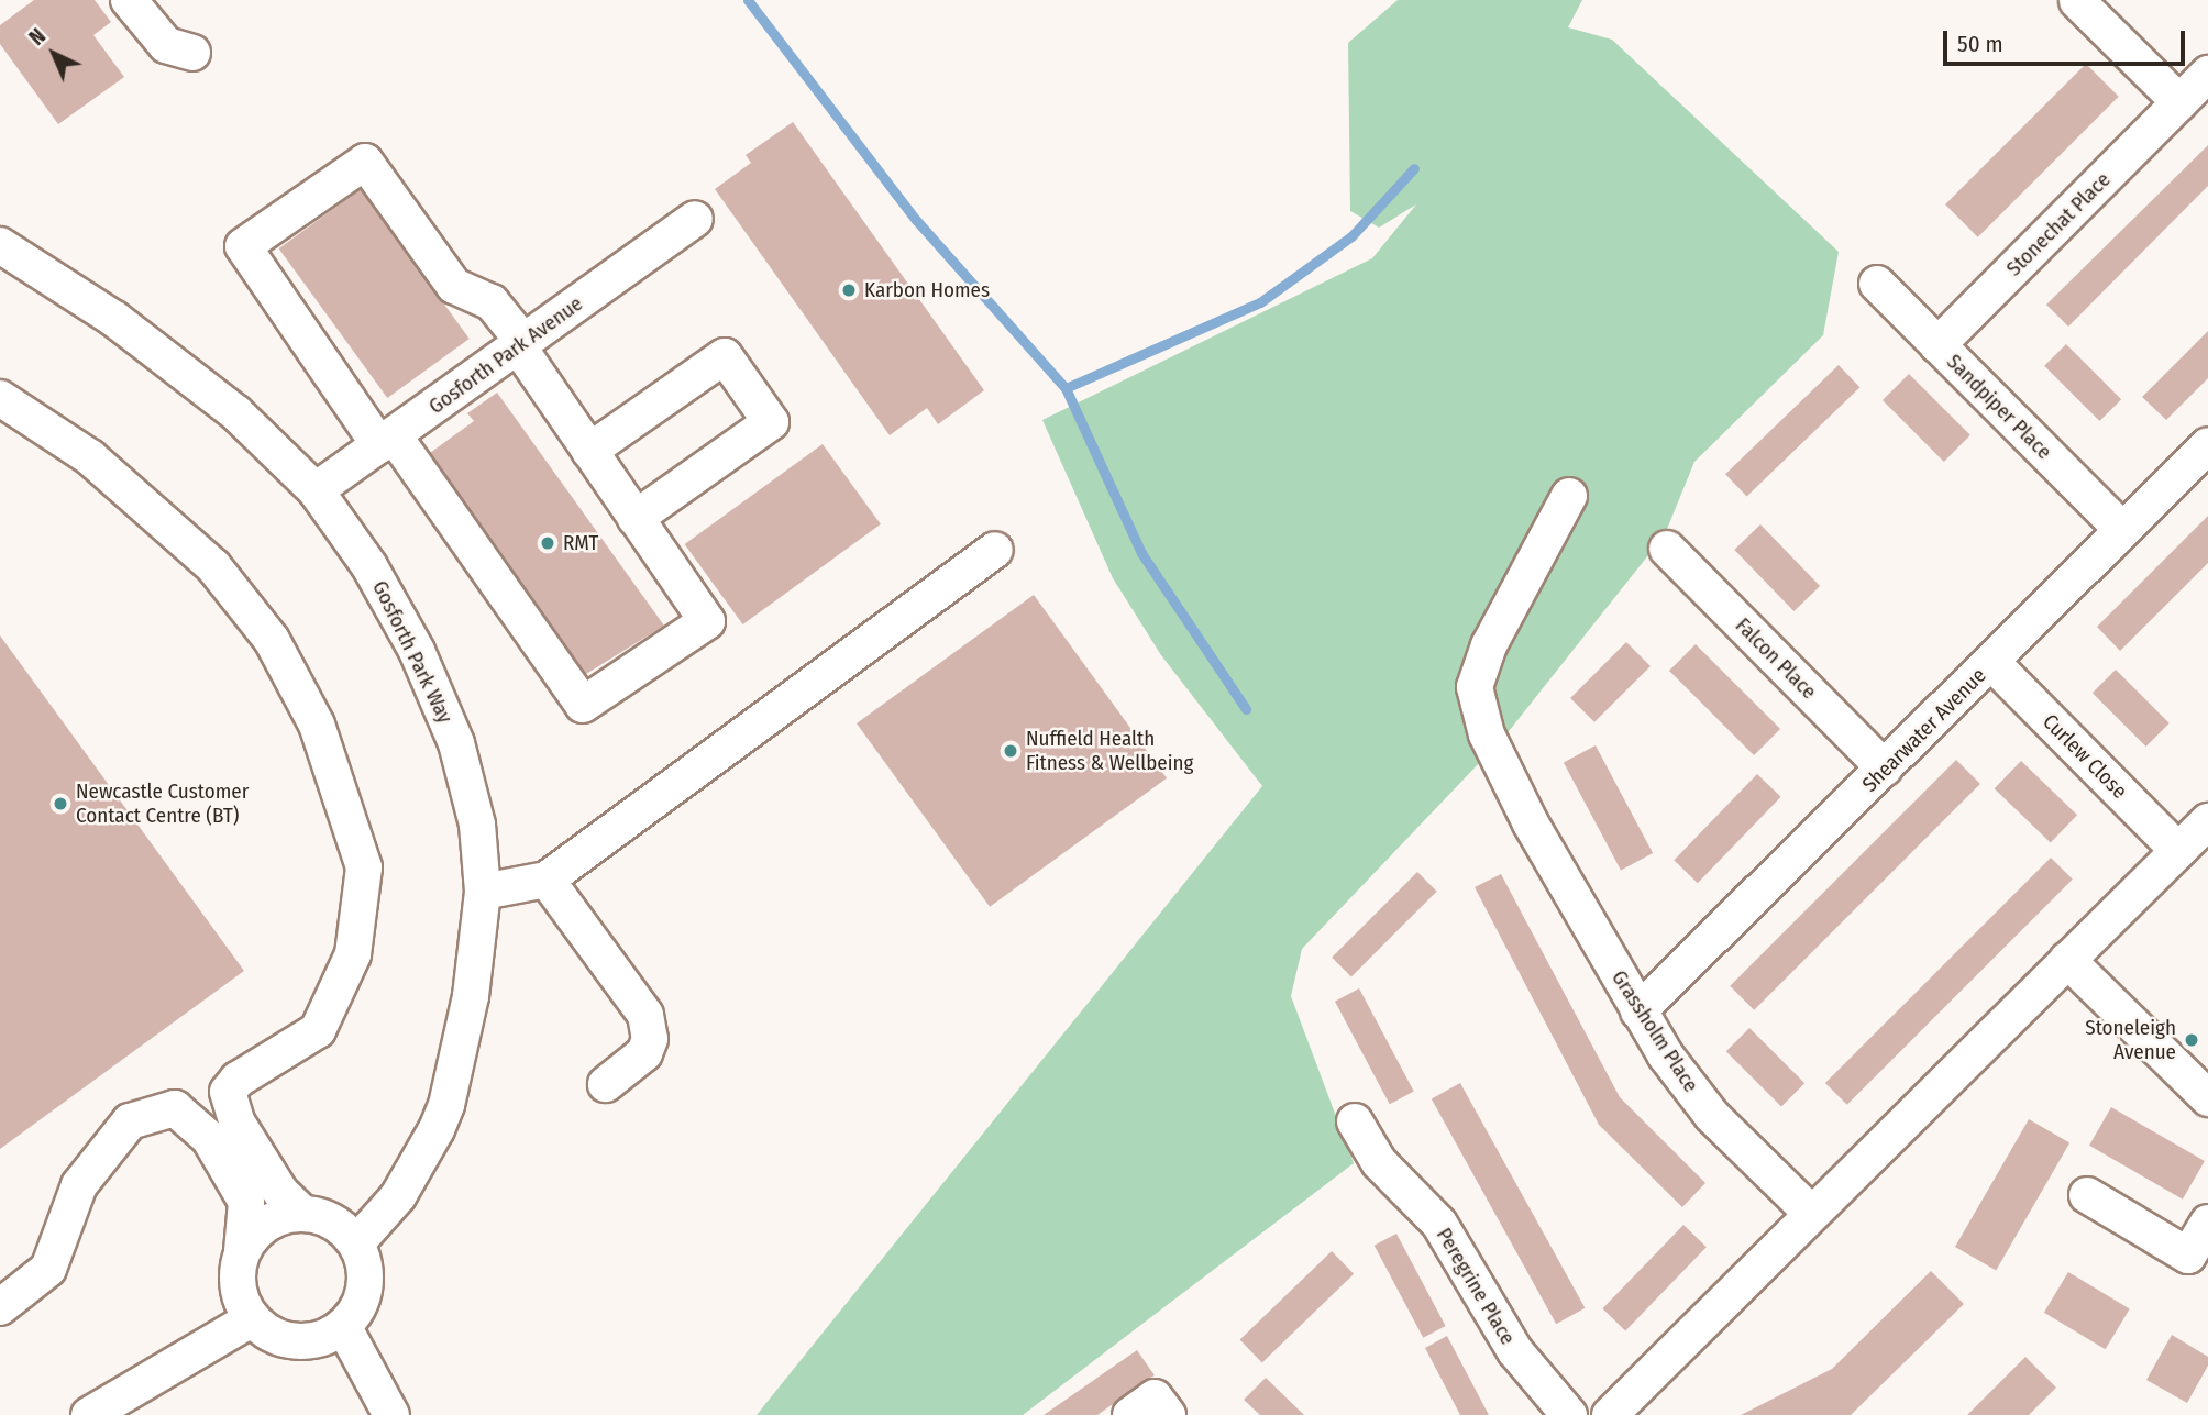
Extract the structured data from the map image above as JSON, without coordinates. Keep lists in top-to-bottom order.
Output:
{
  "streets": {
    "street": [
      "Stonechat Place",
      "Gosforth Park Avenue",
      "Sandpiper Place",
      "Gosforth Park Way",
      "Falcon Place",
      "Shearwater Avenue",
      "Curlew Close",
      "Grassholm Place",
      "Peregrine Place"
    ]
  },
  "crossings": [
    ["Stonechat Place", "Sandpiper Place"],
    ["Gosforth Park Avenue", "Gosforth Park Way"],
    ["Sandpiper Place", "Shearwater Avenue"],
    ["Falcon Place", "Shearwater Avenue"],
    ["Shearwater Avenue", "Curlew Close"],
    ["Shearwater Avenue", "Grassholm Place"]
  ],
  "places": [
    "Karbon Homes",
    "RMT",
    "Nuffield Health Fitness & Wellbeing",
    "Newcastle Customer Contact Centre (BT)",
    "Stoneleigh Avenue"
  ],
  "scale_bar": "50 m",
  "north": "top left"
}
